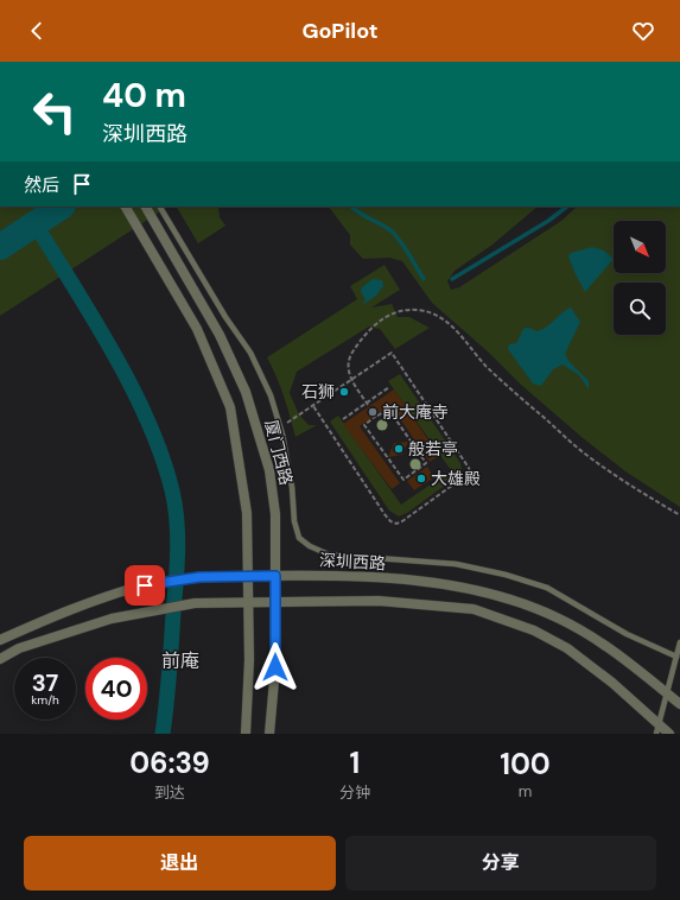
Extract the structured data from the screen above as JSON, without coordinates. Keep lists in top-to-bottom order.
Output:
{
  "streets": {
    "street": ["厦门西路", "深圳西路"]
  },
  "crossings": [
    ["厦门西路", "深圳西路"]
  ],
  "districts": ["前庵"],
  "places": [
    "石狮",
    "前大庵寺",
    "般若亭",
    "大雄殿"
  ],
  "north": "bottom right",
  "page": {
    "header": "GoPilot",
    "turn": ["40 m", "深圳西路"],
    "then": "然后",
    "speed": "37 km/h",
    "limit": "40",
    "eta": [
      "06:39",
      "到达",
      "1",
      "分钟",
      "100",
      "m"
    ],
    "buttons": ["退出", "分享"]
  }
}
